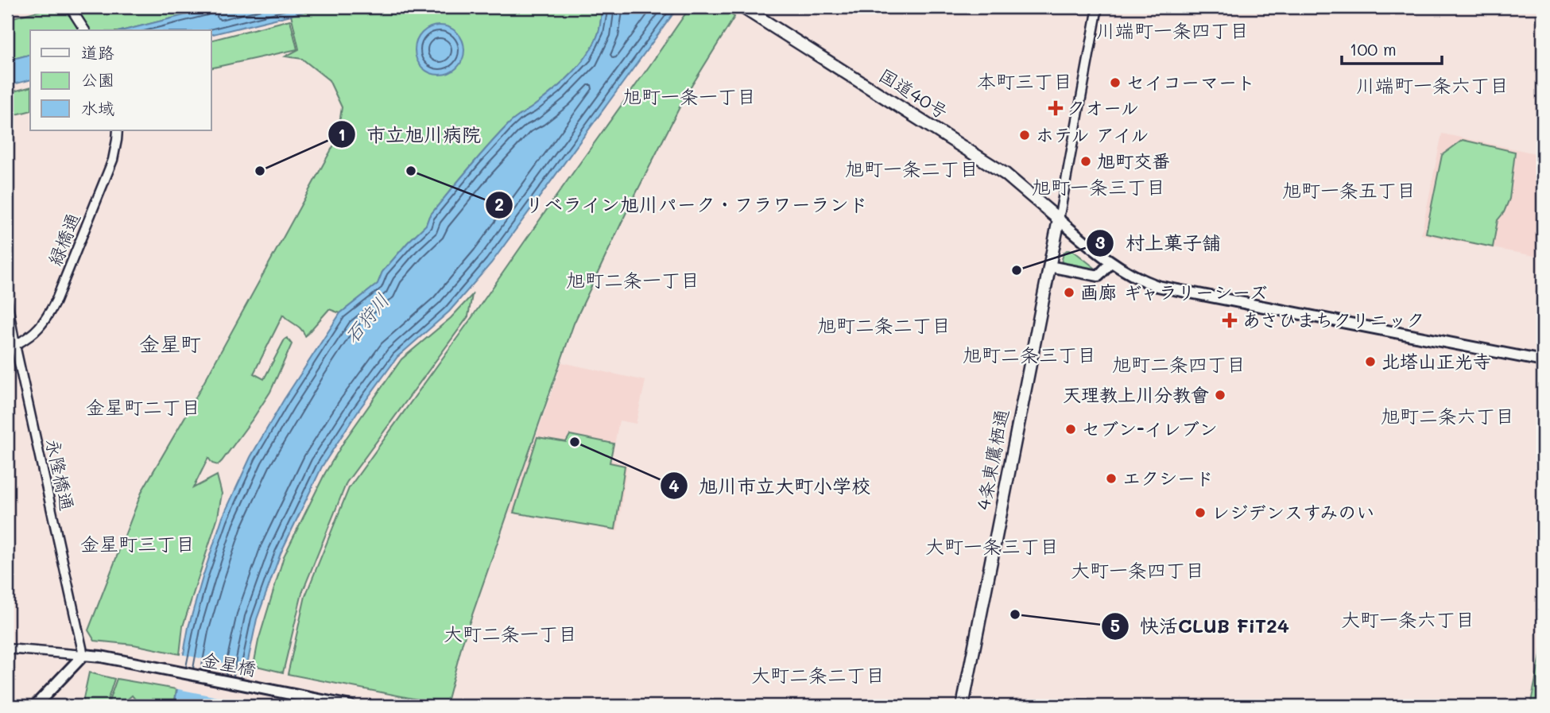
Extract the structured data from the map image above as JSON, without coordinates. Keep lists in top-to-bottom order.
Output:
{
  "streets": {
    "highway": ["国道40号", "4条東鷹栖通"],
    "main road": ["金星橋"],
    "street": ["緑橋通", "永隆橋通"]
  },
  "crossings": [
    ["国道40号", "4条東鷹栖通"],
    ["緑橋通", "永隆橋通"],
    ["永隆橋通", "金星橋"]
  ],
  "districts": [
    "川端町一条四丁目",
    "本町三丁目",
    "川端町一条六丁目",
    "旭町一条一丁目",
    "旭町一条二丁目",
    "旭町一条三丁目",
    "旭町一条五丁目",
    "旭町二条一丁目",
    "旭町二条二丁目",
    "金星町",
    "旭町二条三丁目",
    "旭町二条四丁目",
    "金星町二丁目",
    "旭町二条六丁目",
    "金星町三丁目",
    "大町一条三丁目",
    "大町一条四丁目",
    "大町一条六丁目",
    "大町二条一丁目",
    "大町二条二丁目"
  ],
  "water": ["石狩川"],
  "places": {
    "other": [
      "セイコーマート",
      "ホテル アイル",
      "旭町交番",
      "市立旭川病院",
      "リベライン旭川パーク・フラワーランド",
      "村上菓子舗",
      "画廊 ギャラリーシーズ",
      "北塔山正光寺",
      "天理教上川分教會",
      "セブン-イレブン",
      "旭川市立大町小学校",
      "エクシード",
      "レジデンスすみのい",
      "快活CLUB FiT24"
    ],
    "health": ["クオール", "あさひまちクリニック"]
  },
  "legend": ["道路", "公園", "水域"],
  "scale_bar": "100 m"
}
